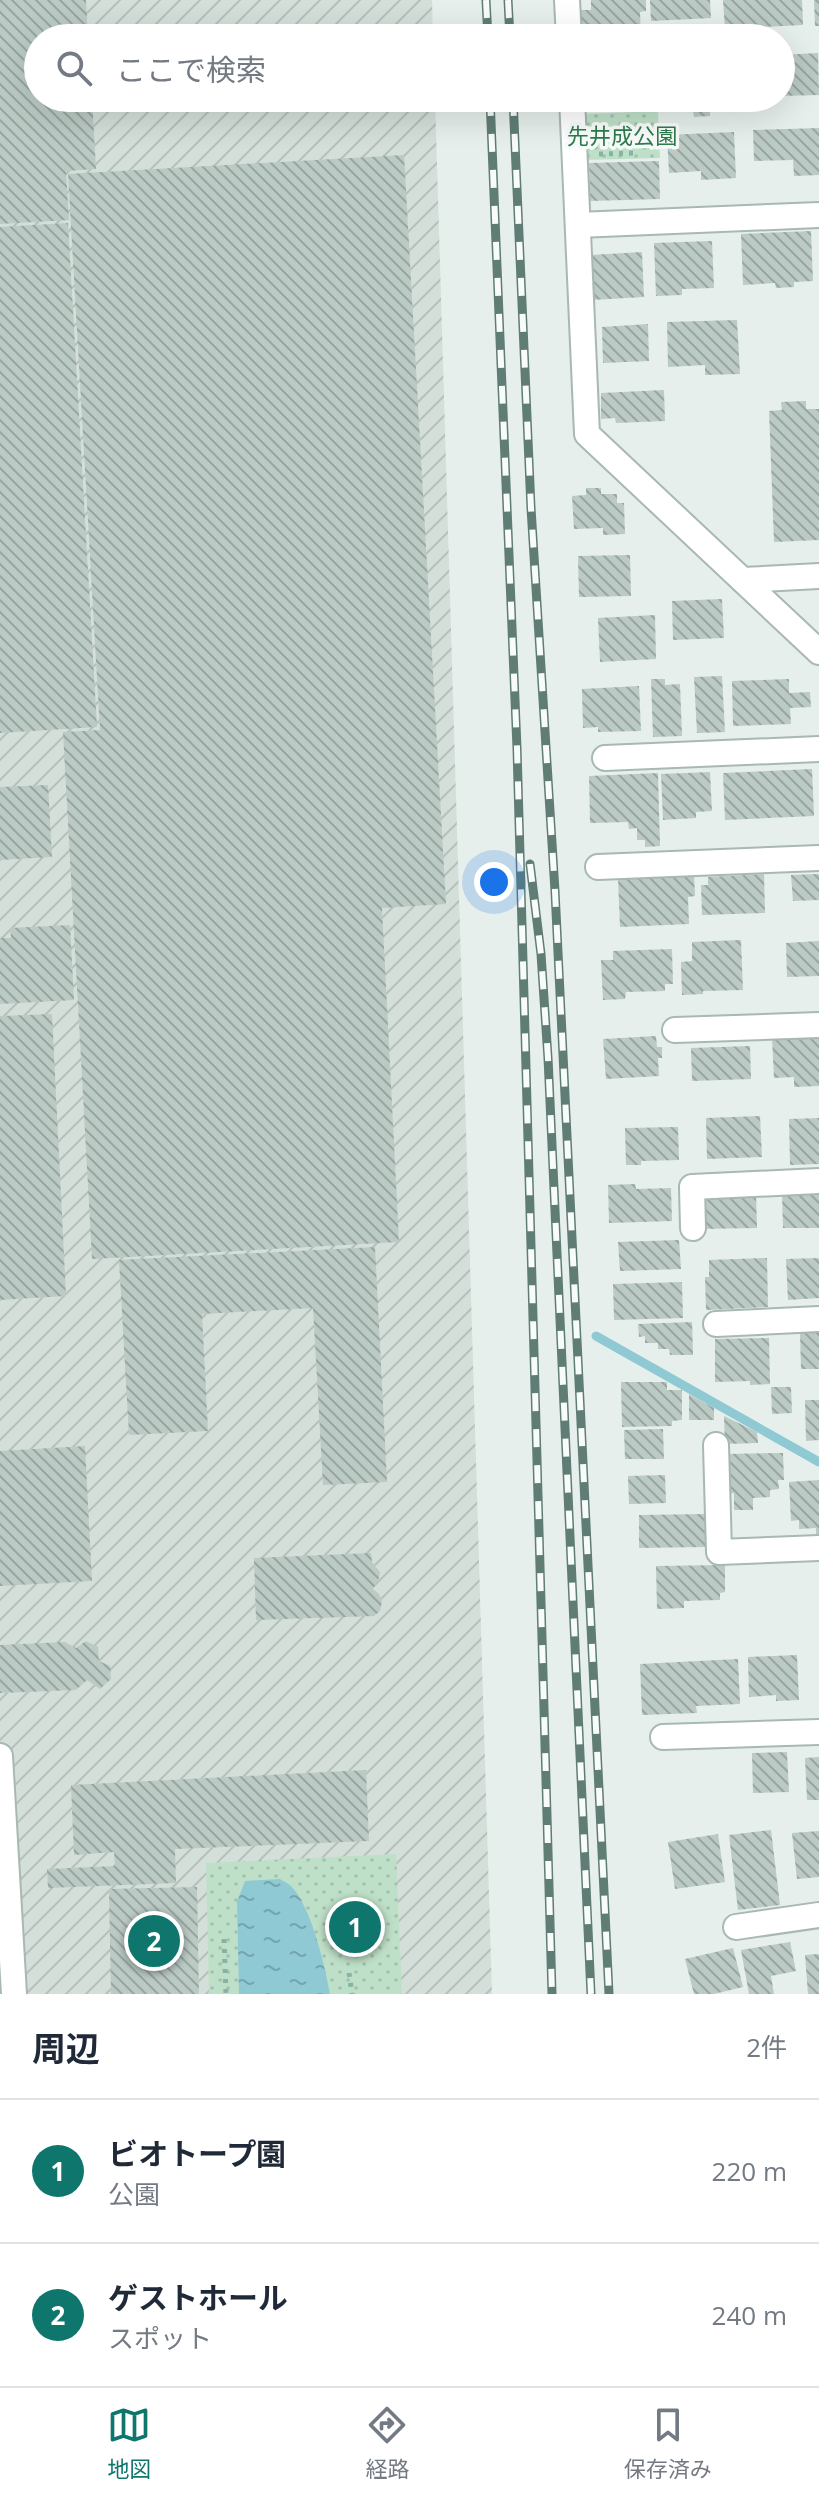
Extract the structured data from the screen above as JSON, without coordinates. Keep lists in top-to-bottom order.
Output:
{
  "parks": ["先井成公園"],
  "page": {
    "search": "ここで検索",
    "pins": ["1", "2"],
    "heading": ["周辺", "2件"],
    "list": [
      {
        "mark": "1",
        "name": "ビオトープ園",
        "note": "公園",
        "value": "220 m"
      },
      {
        "mark": "2",
        "name": "ゲストホール",
        "note": "スポット",
        "value": "240 m"
      }
    ],
    "nav": ["地図", "経路", "保存済み"]
  }
}
